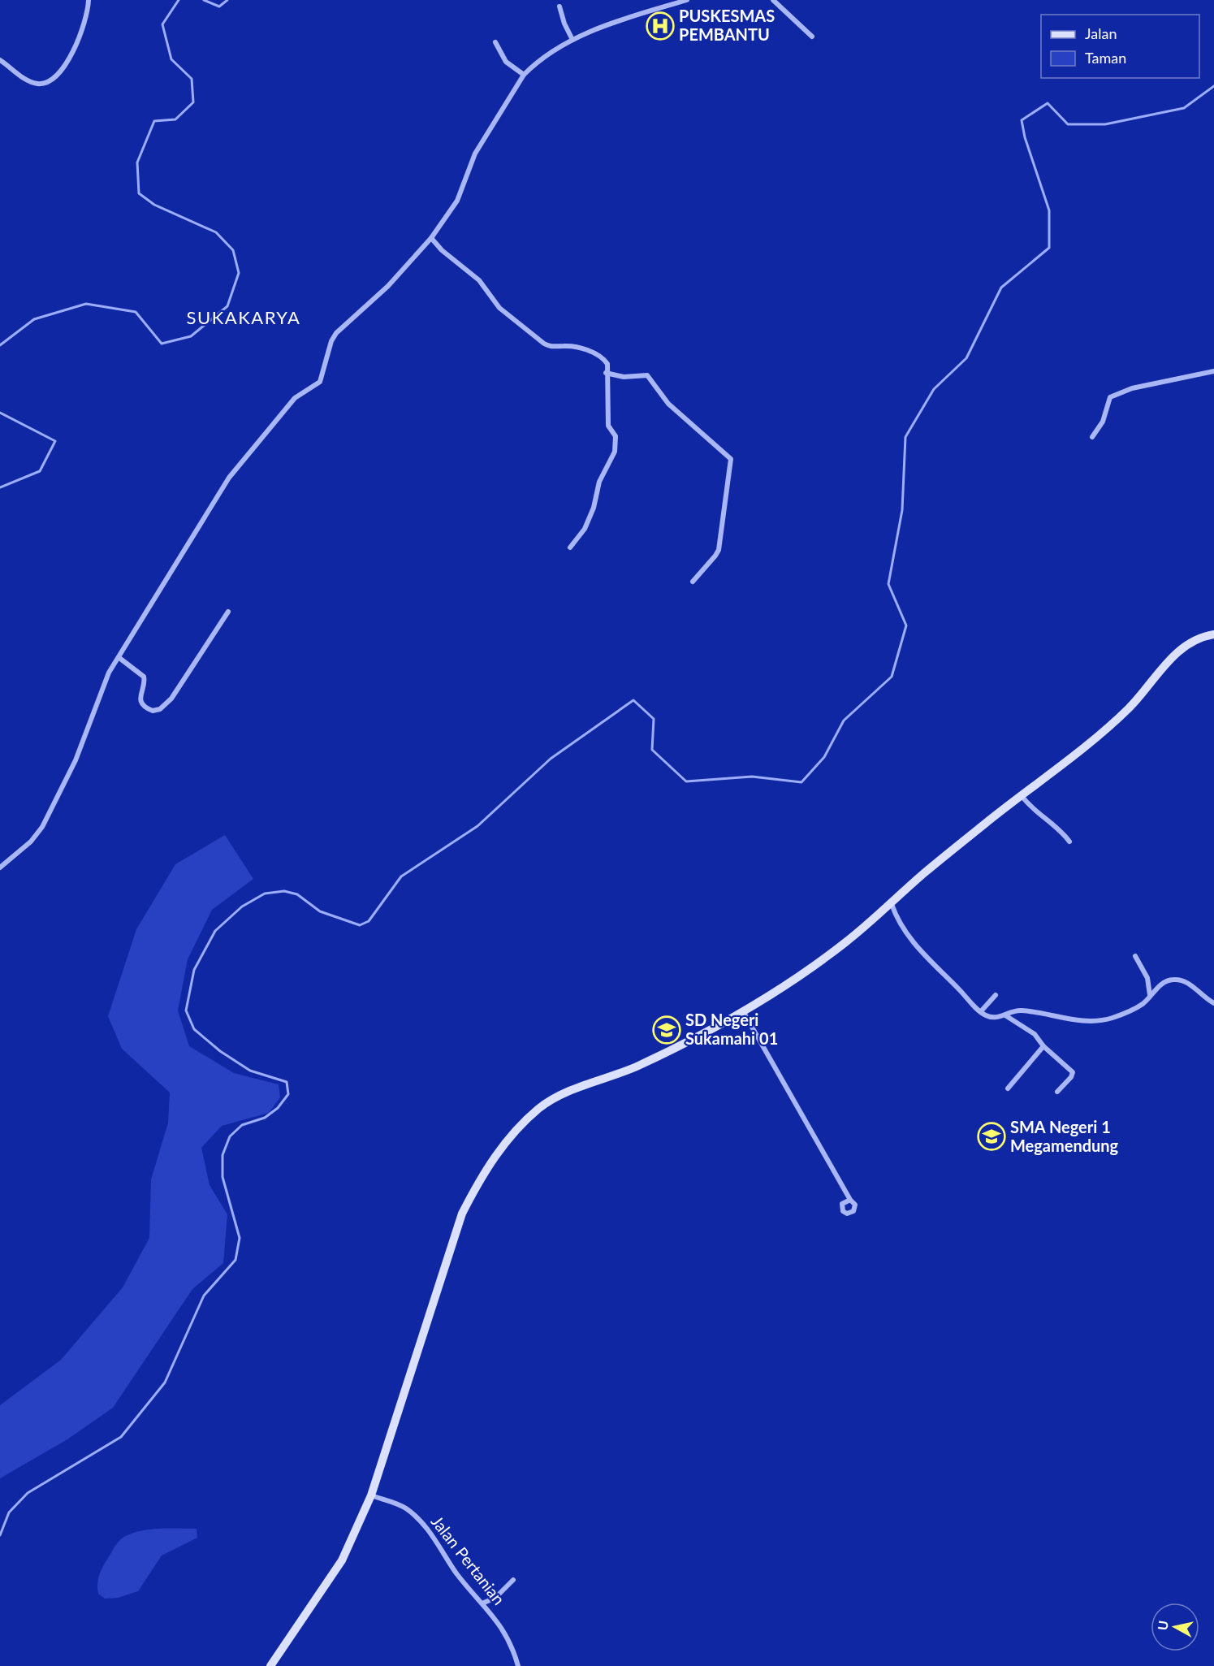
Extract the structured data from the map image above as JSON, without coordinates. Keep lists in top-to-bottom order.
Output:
{
  "streets": {
    "street": ["Jalan Pertanian"]
  },
  "districts": ["SUKAKARYA"],
  "places": {
    "hospital": ["PUSKESMAS PEMBANTU"],
    "school or university": ["SD Negeri Sukamahi 01", "SMA Negeri 1 Megamendung"]
  },
  "legend": ["Jalan", "Taman"],
  "north": "left"
}
